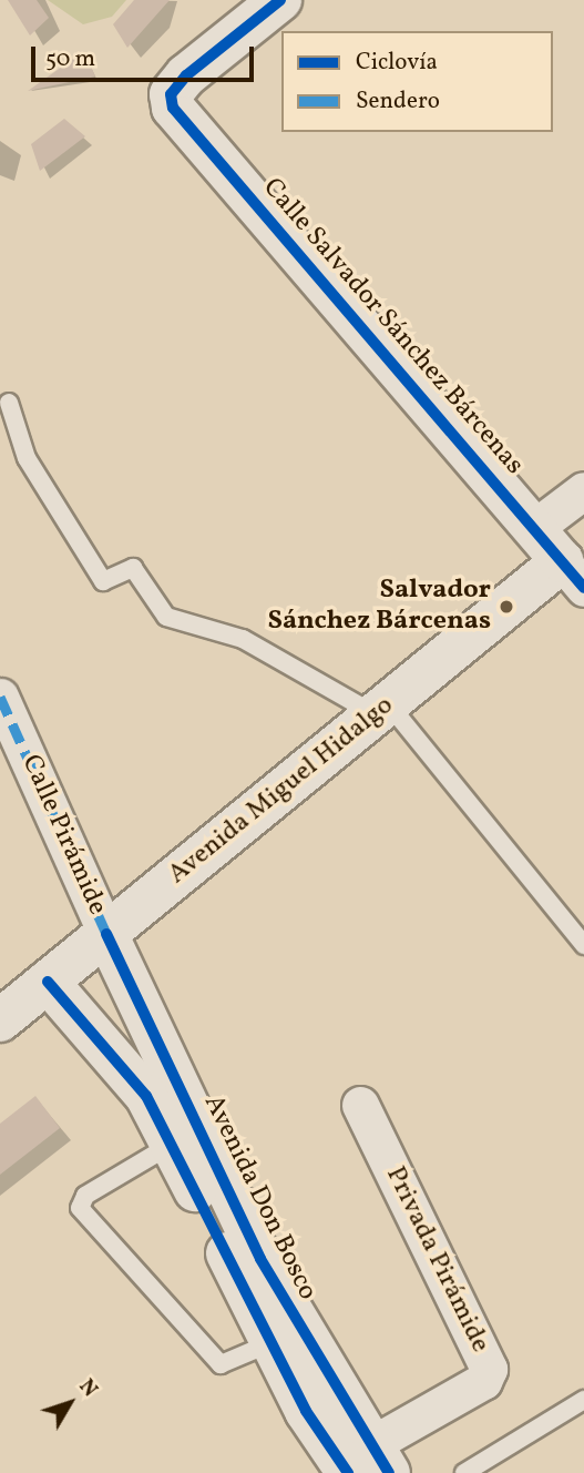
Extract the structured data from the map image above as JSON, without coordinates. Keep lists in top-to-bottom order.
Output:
{
  "streets": {
    "street": [
      "Calle Salvador Sánchez Bárcenas",
      "Avenida Miguel Hidalgo",
      "Calle Pirámide",
      "Avenida Don Bosco",
      "Privada Pirámide"
    ]
  },
  "crossings": [
    ["Calle Salvador Sánchez Bárcenas", "Avenida Miguel Hidalgo"],
    ["Avenida Miguel Hidalgo", "Calle Pirámide"],
    ["Avenida Miguel Hidalgo", "Avenida Don Bosco"],
    ["Calle Pirámide", "Avenida Don Bosco"],
    ["Avenida Don Bosco", "Privada Pirámide"]
  ],
  "places": ["Salvador Sánchez Bárcenas"],
  "legend": ["Ciclovía", "Sendero"],
  "scale_bar": "50 m",
  "north": "top right"
}
